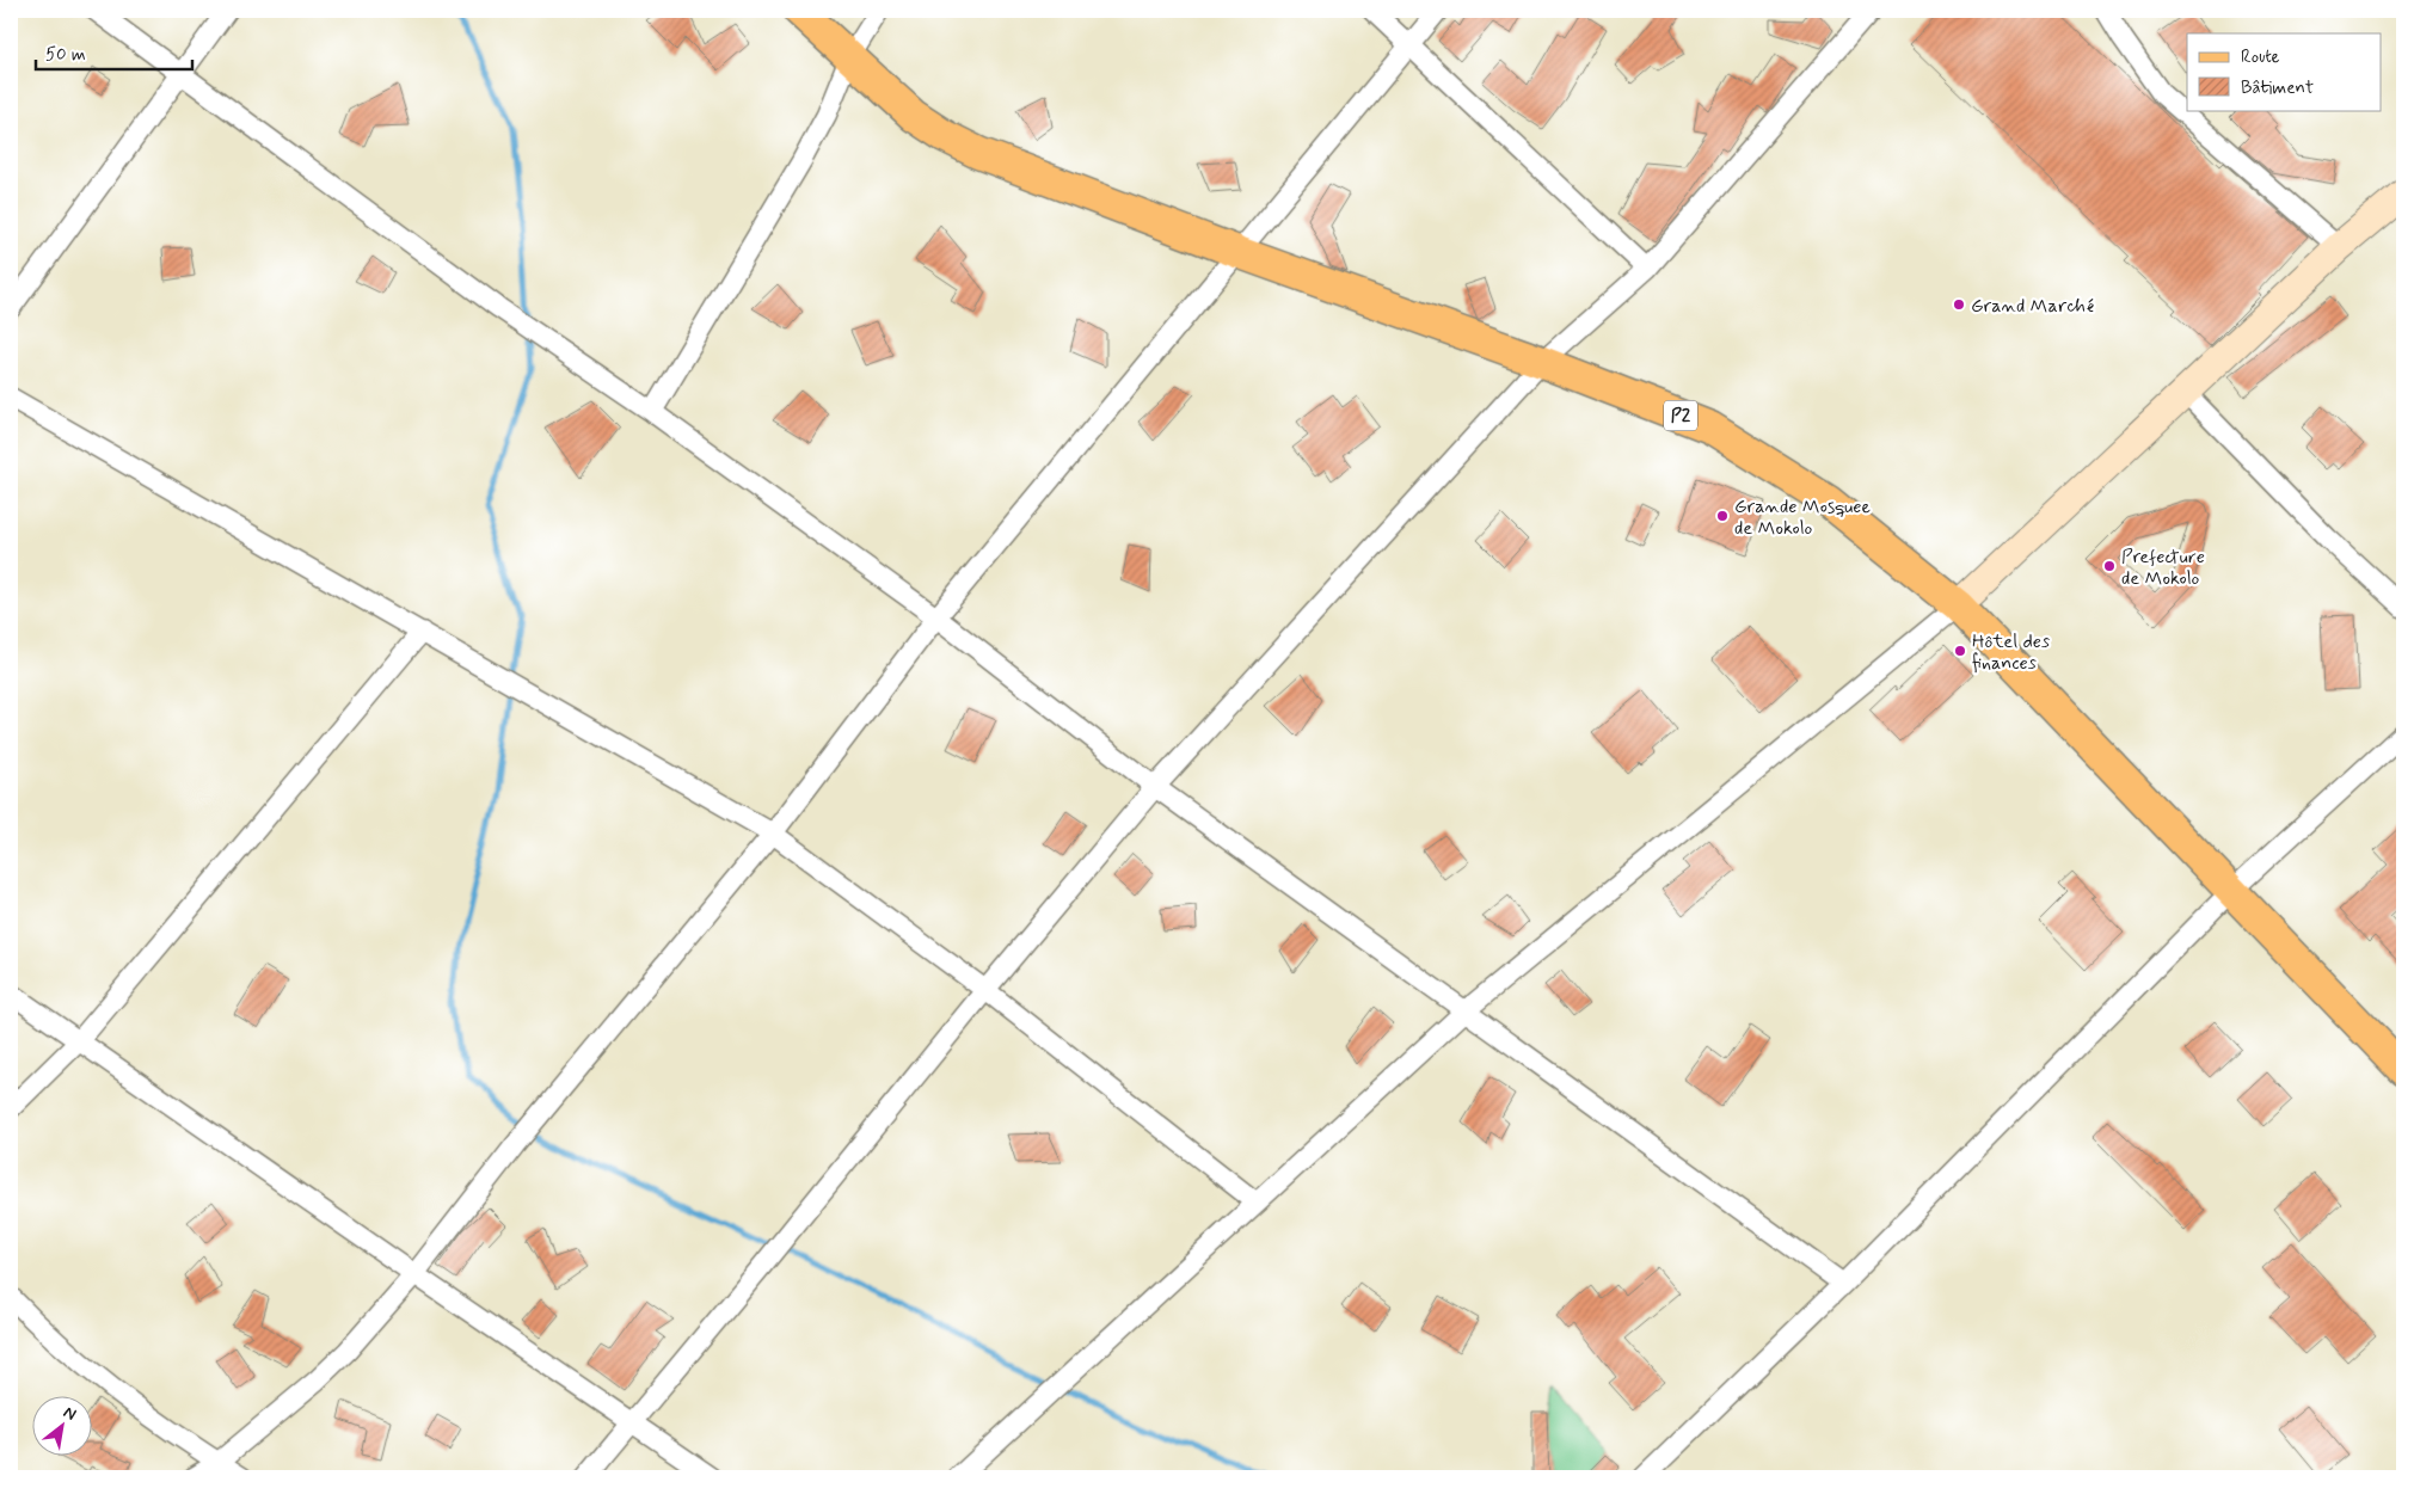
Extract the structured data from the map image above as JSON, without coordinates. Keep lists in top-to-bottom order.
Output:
{
  "streets": {
    "main road": ["P2"]
  },
  "places": [
    "Grand Marché",
    "Grande Mosquee de Mokolo",
    "Prefecture de Mokolo",
    "Hôtel des finances"
  ],
  "legend": ["Route", "Bâtiment"],
  "scale_bar": "50 m",
  "north": "top right"
}
